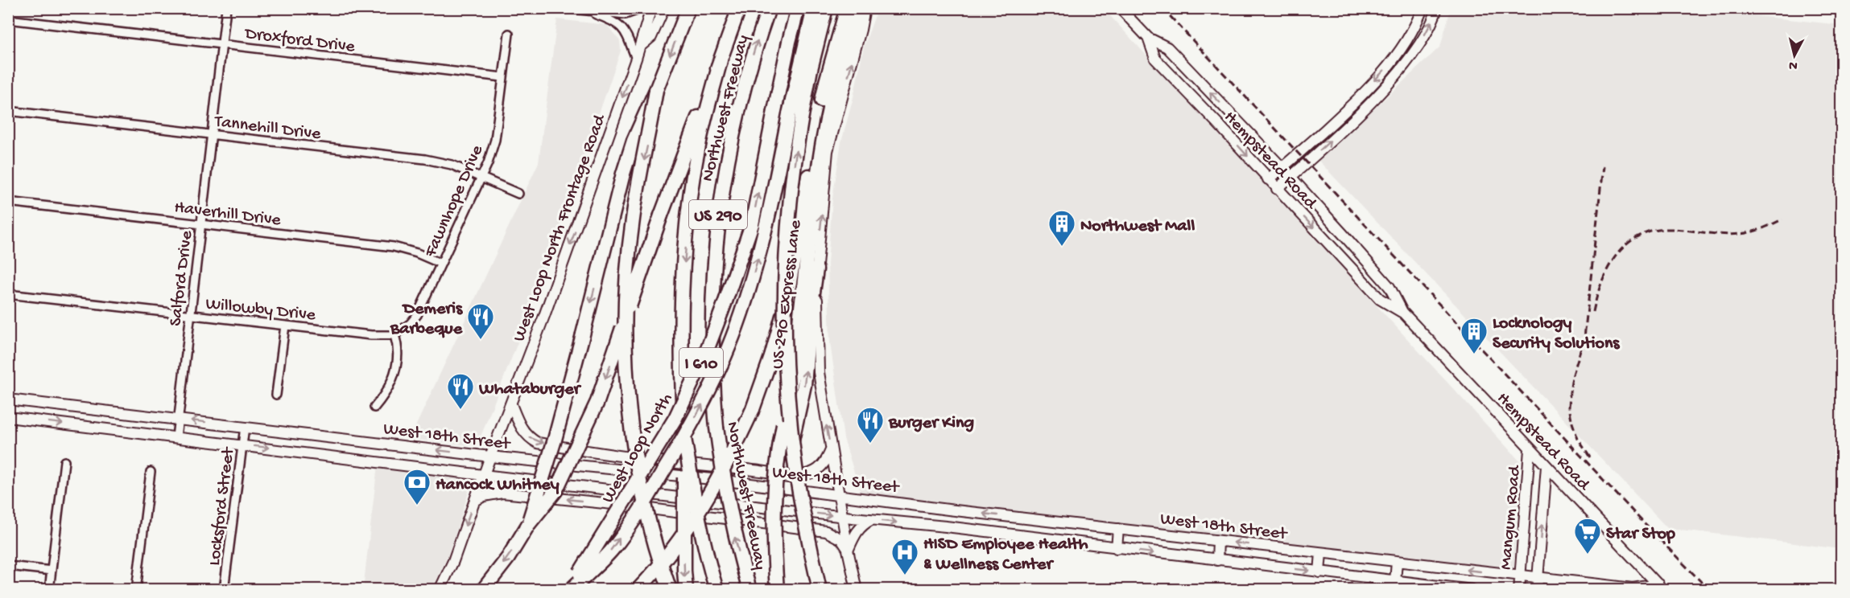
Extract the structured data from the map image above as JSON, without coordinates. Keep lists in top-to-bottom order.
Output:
{
  "streets": {
    "highway": [
      "Northwest Freeway",
      "US 290",
      "US 290 Express Lane",
      "I 610",
      "West Loop North"
    ],
    "main road": [
      "Hempstead Road",
      "West Loop North Frontage Road",
      "West 18th Street",
      "Mangum Road"
    ],
    "street": [
      "Droxford Drive",
      "Tannehill Drive",
      "Fawnhope Drive",
      "Haverhill Drive",
      "Salford Drive",
      "Willowby Drive",
      "Locksford Street"
    ]
  },
  "crossings": [
    ["Droxford Drive", "Fawnhope Drive"],
    ["Droxford Drive", "Salford Drive"],
    ["Tannehill Drive", "Fawnhope Drive"],
    ["Tannehill Drive", "Salford Drive"],
    ["Hempstead Road", "West 18th Street"],
    ["Hempstead Road", "Mangum Road"],
    ["Fawnhope Drive", "Haverhill Drive"],
    ["Fawnhope Drive", "Willowby Drive"],
    ["Haverhill Drive", "Salford Drive"],
    ["West Loop North Frontage Road", "West 18th Street"],
    ["Salford Drive", "Willowby Drive"],
    ["Salford Drive", "West 18th Street"],
    ["West 18th Street", "Locksford Street"],
    ["West 18th Street", "Mangum Road"]
  ],
  "one_way": ["West Loop North Frontage Road"],
  "places": {
    "building": ["Northwest Mall", "Locknology Security Solutions"],
    "restaurant": ["Demeris Barbeque", "Whataburger", "Burger King"],
    "bank": ["Hancock Whitney"],
    "supermarket": ["Star Stop"],
    "hospital": ["HISD Employee Health & Wellness Center"]
  },
  "north": "bottom"
}
